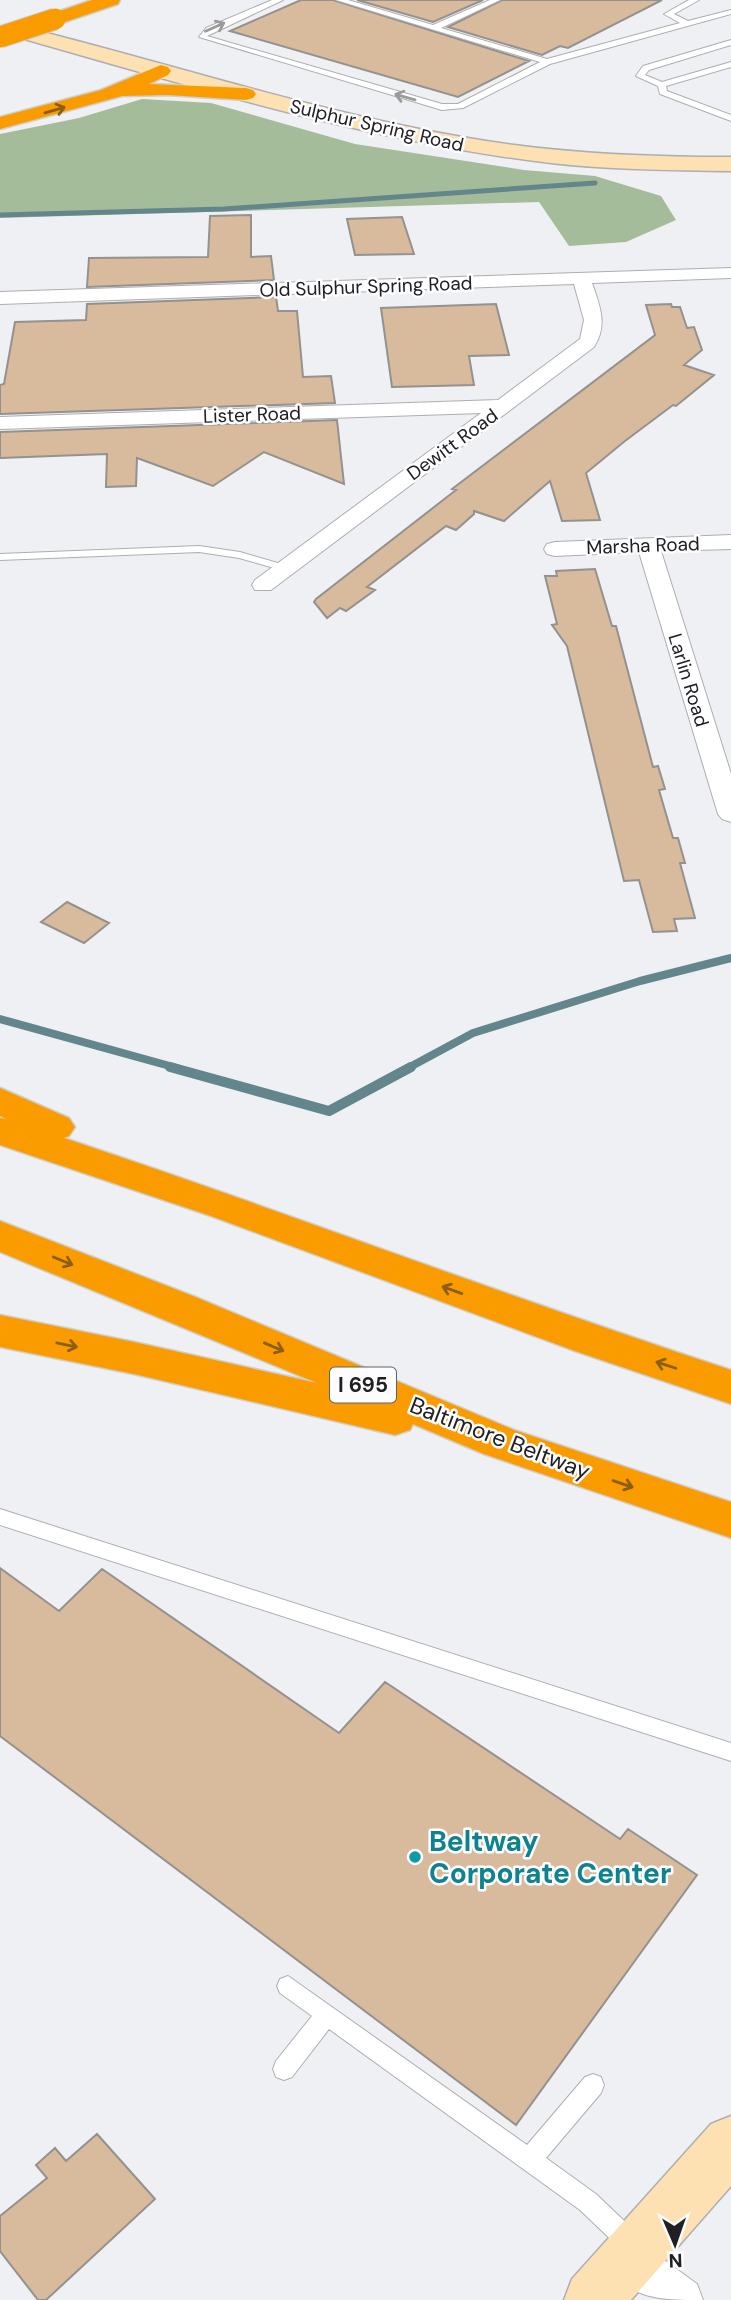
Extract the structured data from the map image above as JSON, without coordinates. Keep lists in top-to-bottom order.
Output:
{
  "streets": {
    "highway": ["I 695", "Baltimore Beltway"],
    "main road": ["Sulphur Spring Road"],
    "street": [
      "Old Sulphur Spring Road",
      "Lister Road",
      "Dewitt Road",
      "Marsha Road",
      "Larlin Road"
    ]
  },
  "crossings": [
    ["Old Sulphur Spring Road", "Dewitt Road"],
    ["Lister Road", "Dewitt Road"],
    ["Marsha Road", "Larlin Road"]
  ],
  "places": ["Beltway Corporate Center"],
  "north": "bottom"
}
